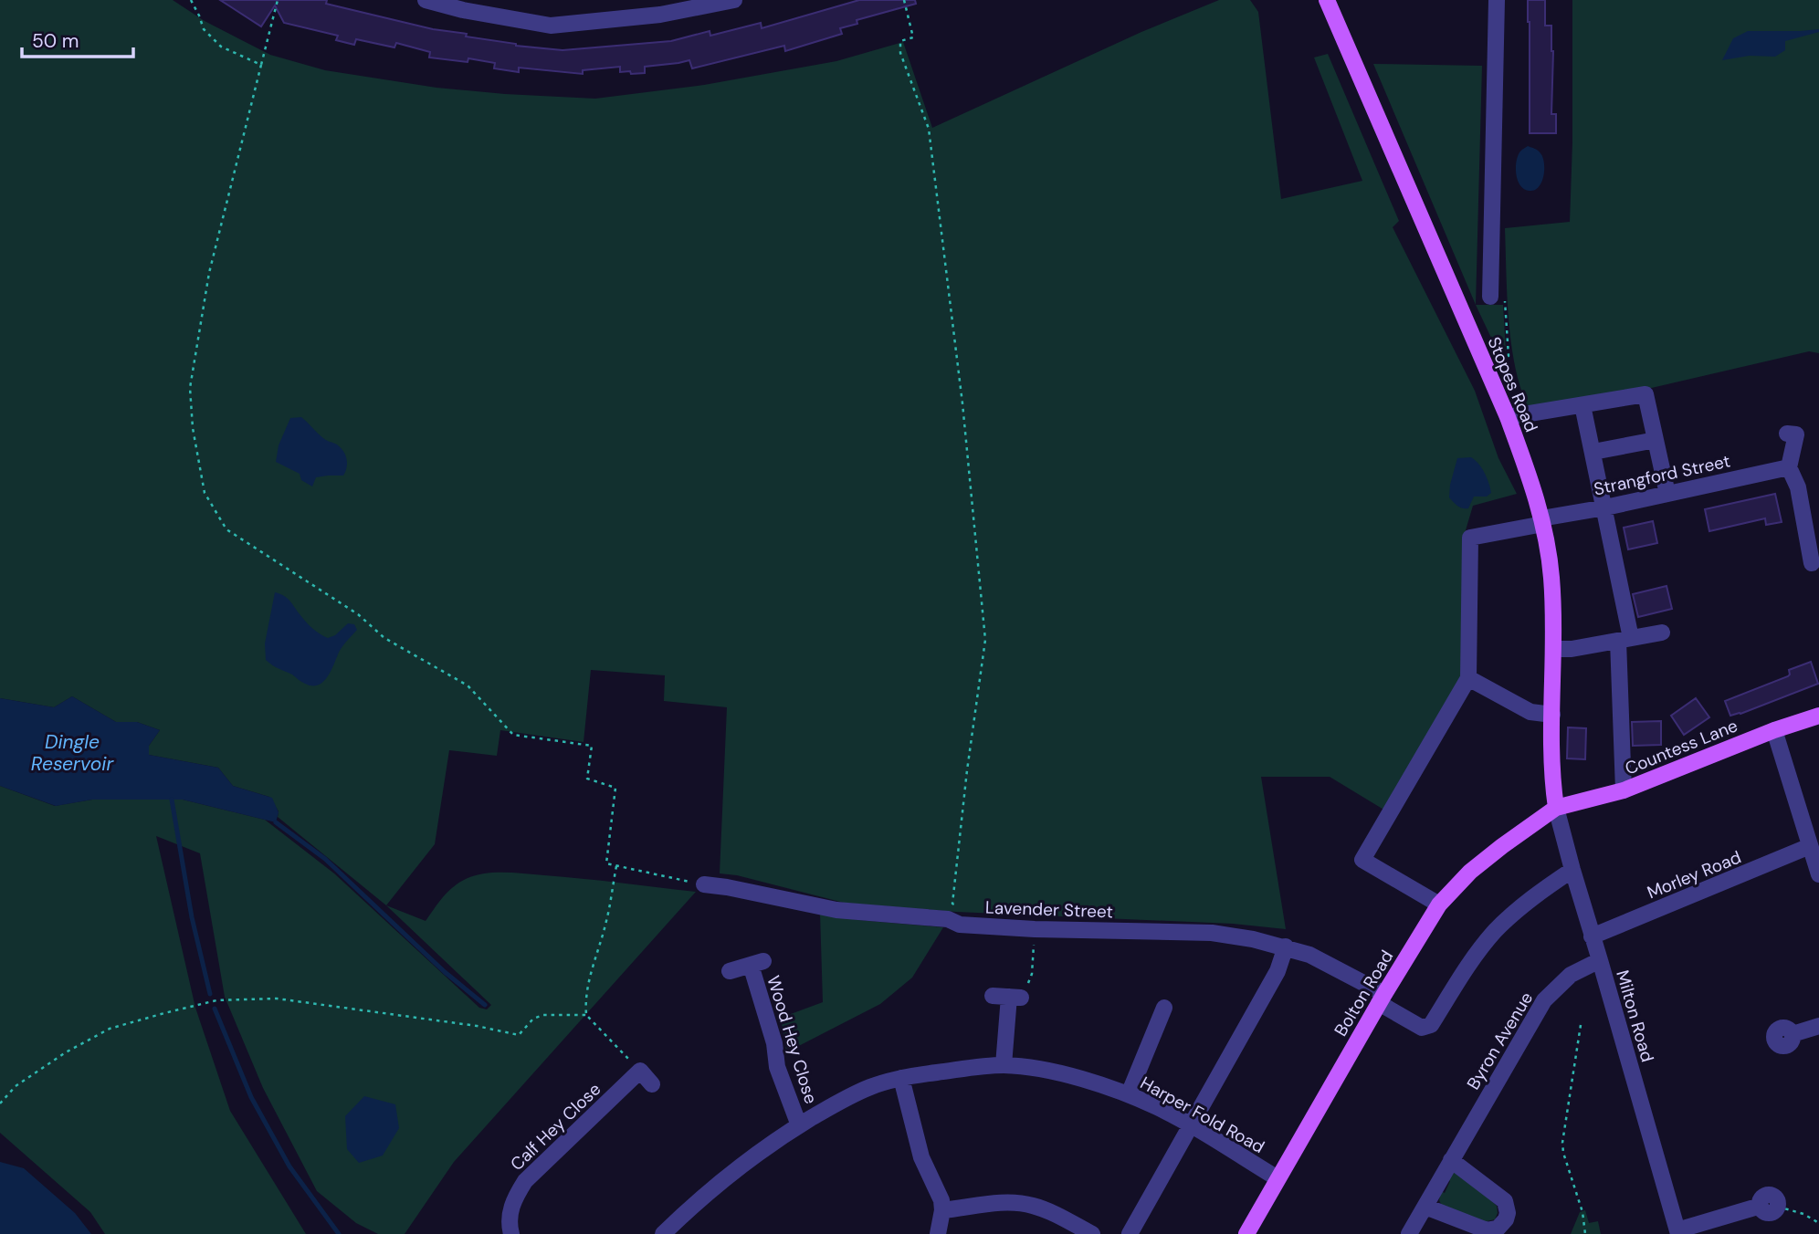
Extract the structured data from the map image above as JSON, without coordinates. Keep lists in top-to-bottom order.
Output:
{
  "streets": {
    "main road": ["Stopes Road", "Countess Lane", "Bolton Road"],
    "street": [
      "Strangford Street",
      "Morley Road",
      "Lavender Street",
      "Milton Road",
      "Wood Hey Close",
      "Byron Avenue",
      "Harper Fold Road",
      "Calf Hey Close"
    ]
  },
  "crossings": [
    ["Stopes Road", "Strangford Street"],
    ["Stopes Road", "Countess Lane"],
    ["Stopes Road", "Bolton Road"],
    ["Stopes Road", "Milton Road"],
    ["Countess Lane", "Bolton Road"],
    ["Countess Lane", "Milton Road"],
    ["Morley Road", "Milton Road"],
    ["Lavender Street", "Bolton Road"],
    ["Lavender Street", "Milton Road"],
    ["Bolton Road", "Milton Road"],
    ["Bolton Road", "Harper Fold Road"],
    ["Milton Road", "Byron Avenue"],
    ["Wood Hey Close", "Harper Fold Road"]
  ],
  "water": ["Dingle Reservoir"],
  "scale_bar": "50 m"
}
